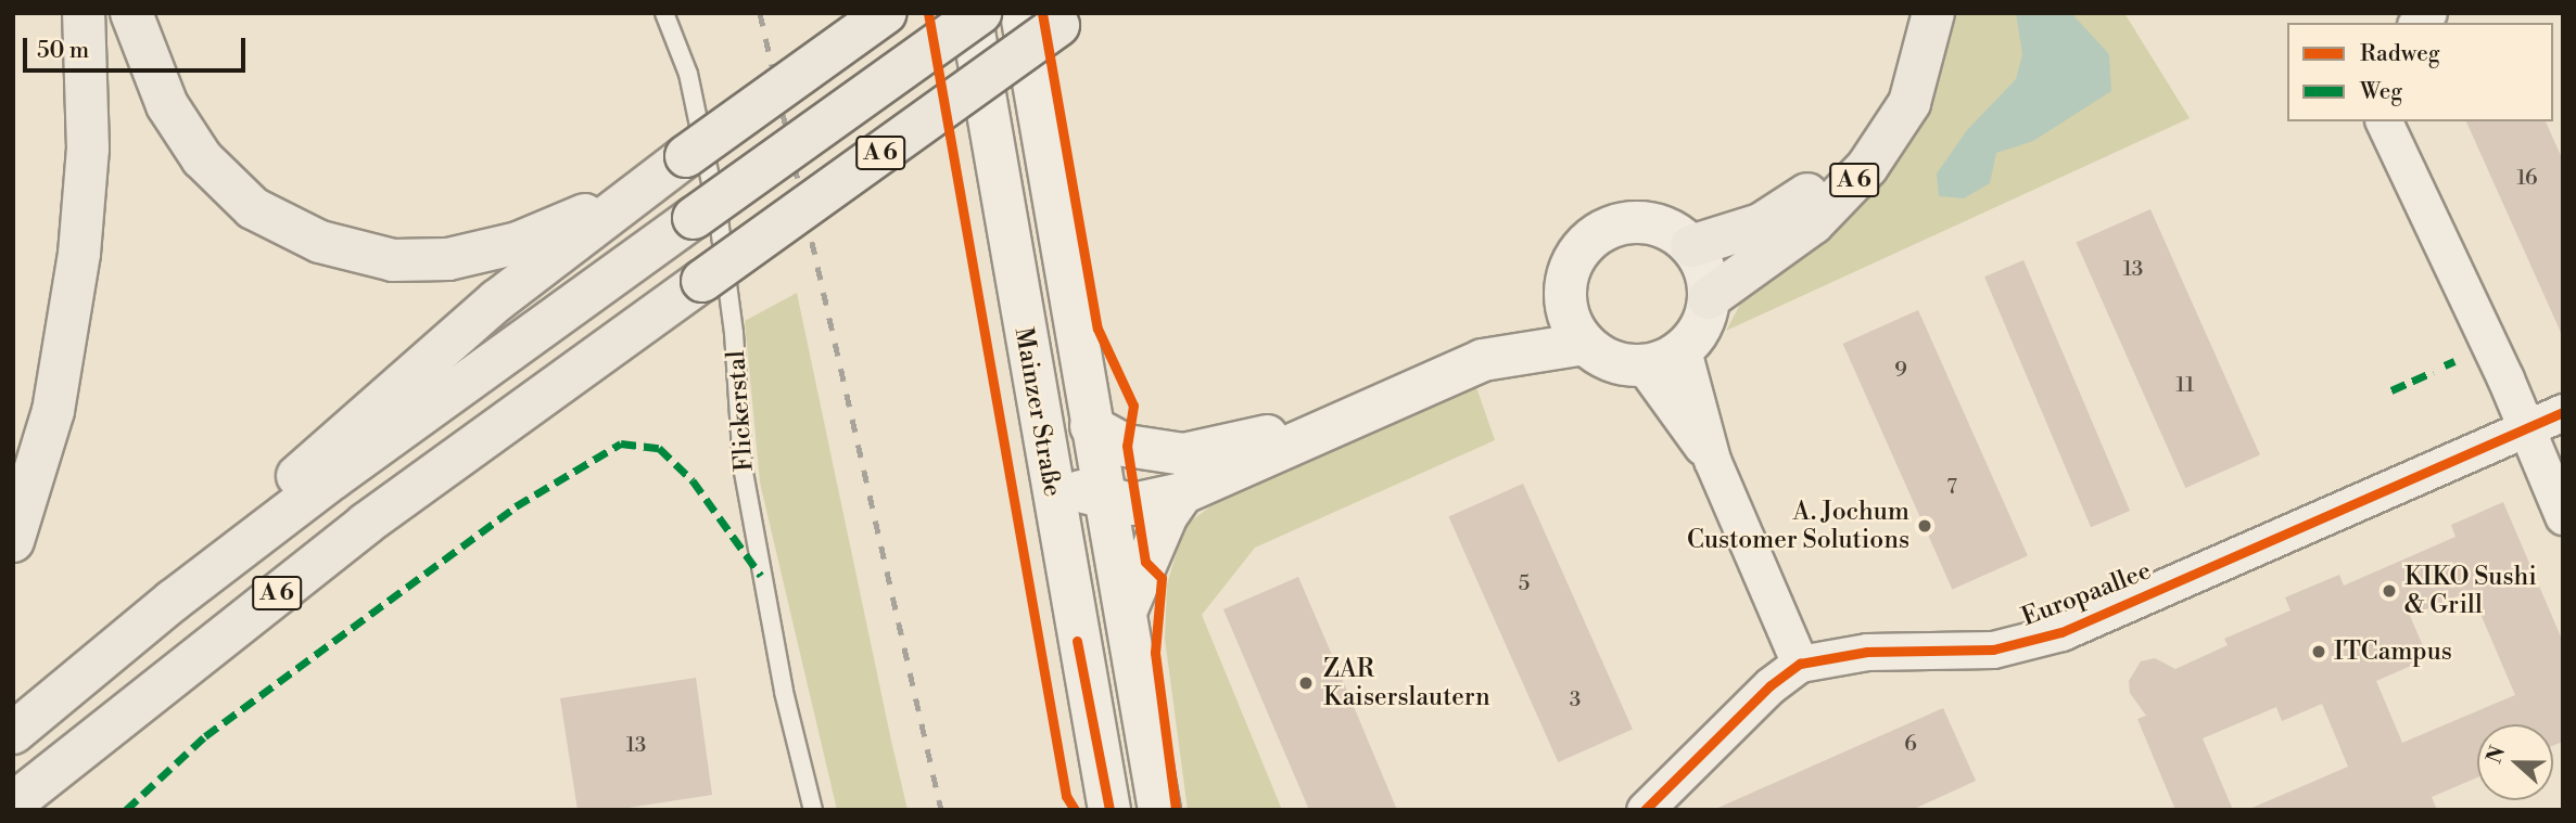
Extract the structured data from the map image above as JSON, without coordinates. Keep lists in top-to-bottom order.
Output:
{
  "streets": {
    "highway": ["A 6"],
    "main road": ["Mainzer Straße"],
    "street": ["Europaallee"],
    "lane": ["Flickerstal"]
  },
  "crossings": [
    ["A 6", "Mainzer Straße"]
  ],
  "places": [
    "A. Jochum Customer Solutions",
    "KIKO Sushi & Grill",
    "ITCampus",
    "ZAR Kaiserslautern"
  ],
  "house_numbers": [
    "16",
    "13",
    "9",
    "11",
    "7",
    "5",
    "3",
    "6",
    "13"
  ],
  "legend": ["Radweg", "Weg"],
  "scale_bar": "50 m",
  "north": "left"
}
